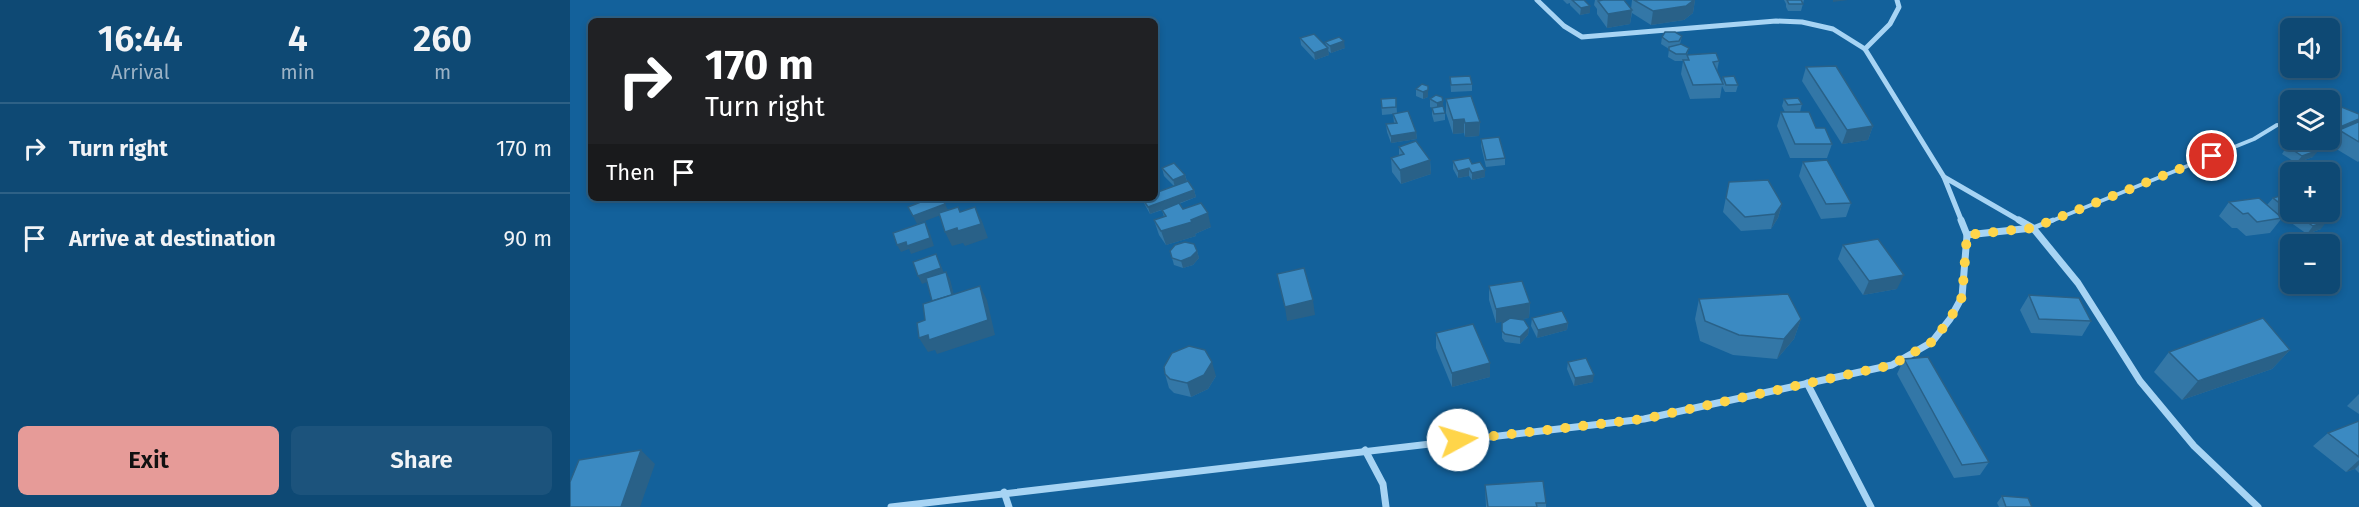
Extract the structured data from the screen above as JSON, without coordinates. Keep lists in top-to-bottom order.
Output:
{
  "page": {
    "eta": [
      "16:44",
      "Arrival",
      "4",
      "min",
      "260",
      "m"
    ],
    "map_buttons": ["+", "−"],
    "turn": ["170 m", "Turn right"],
    "list": [
      {
        "name": "Turn right",
        "value": "170 m"
      },
      {
        "name": "Arrive at destination",
        "value": "90 m"
      }
    ],
    "then": "Then",
    "buttons": ["Exit", "Share"]
  }
}
